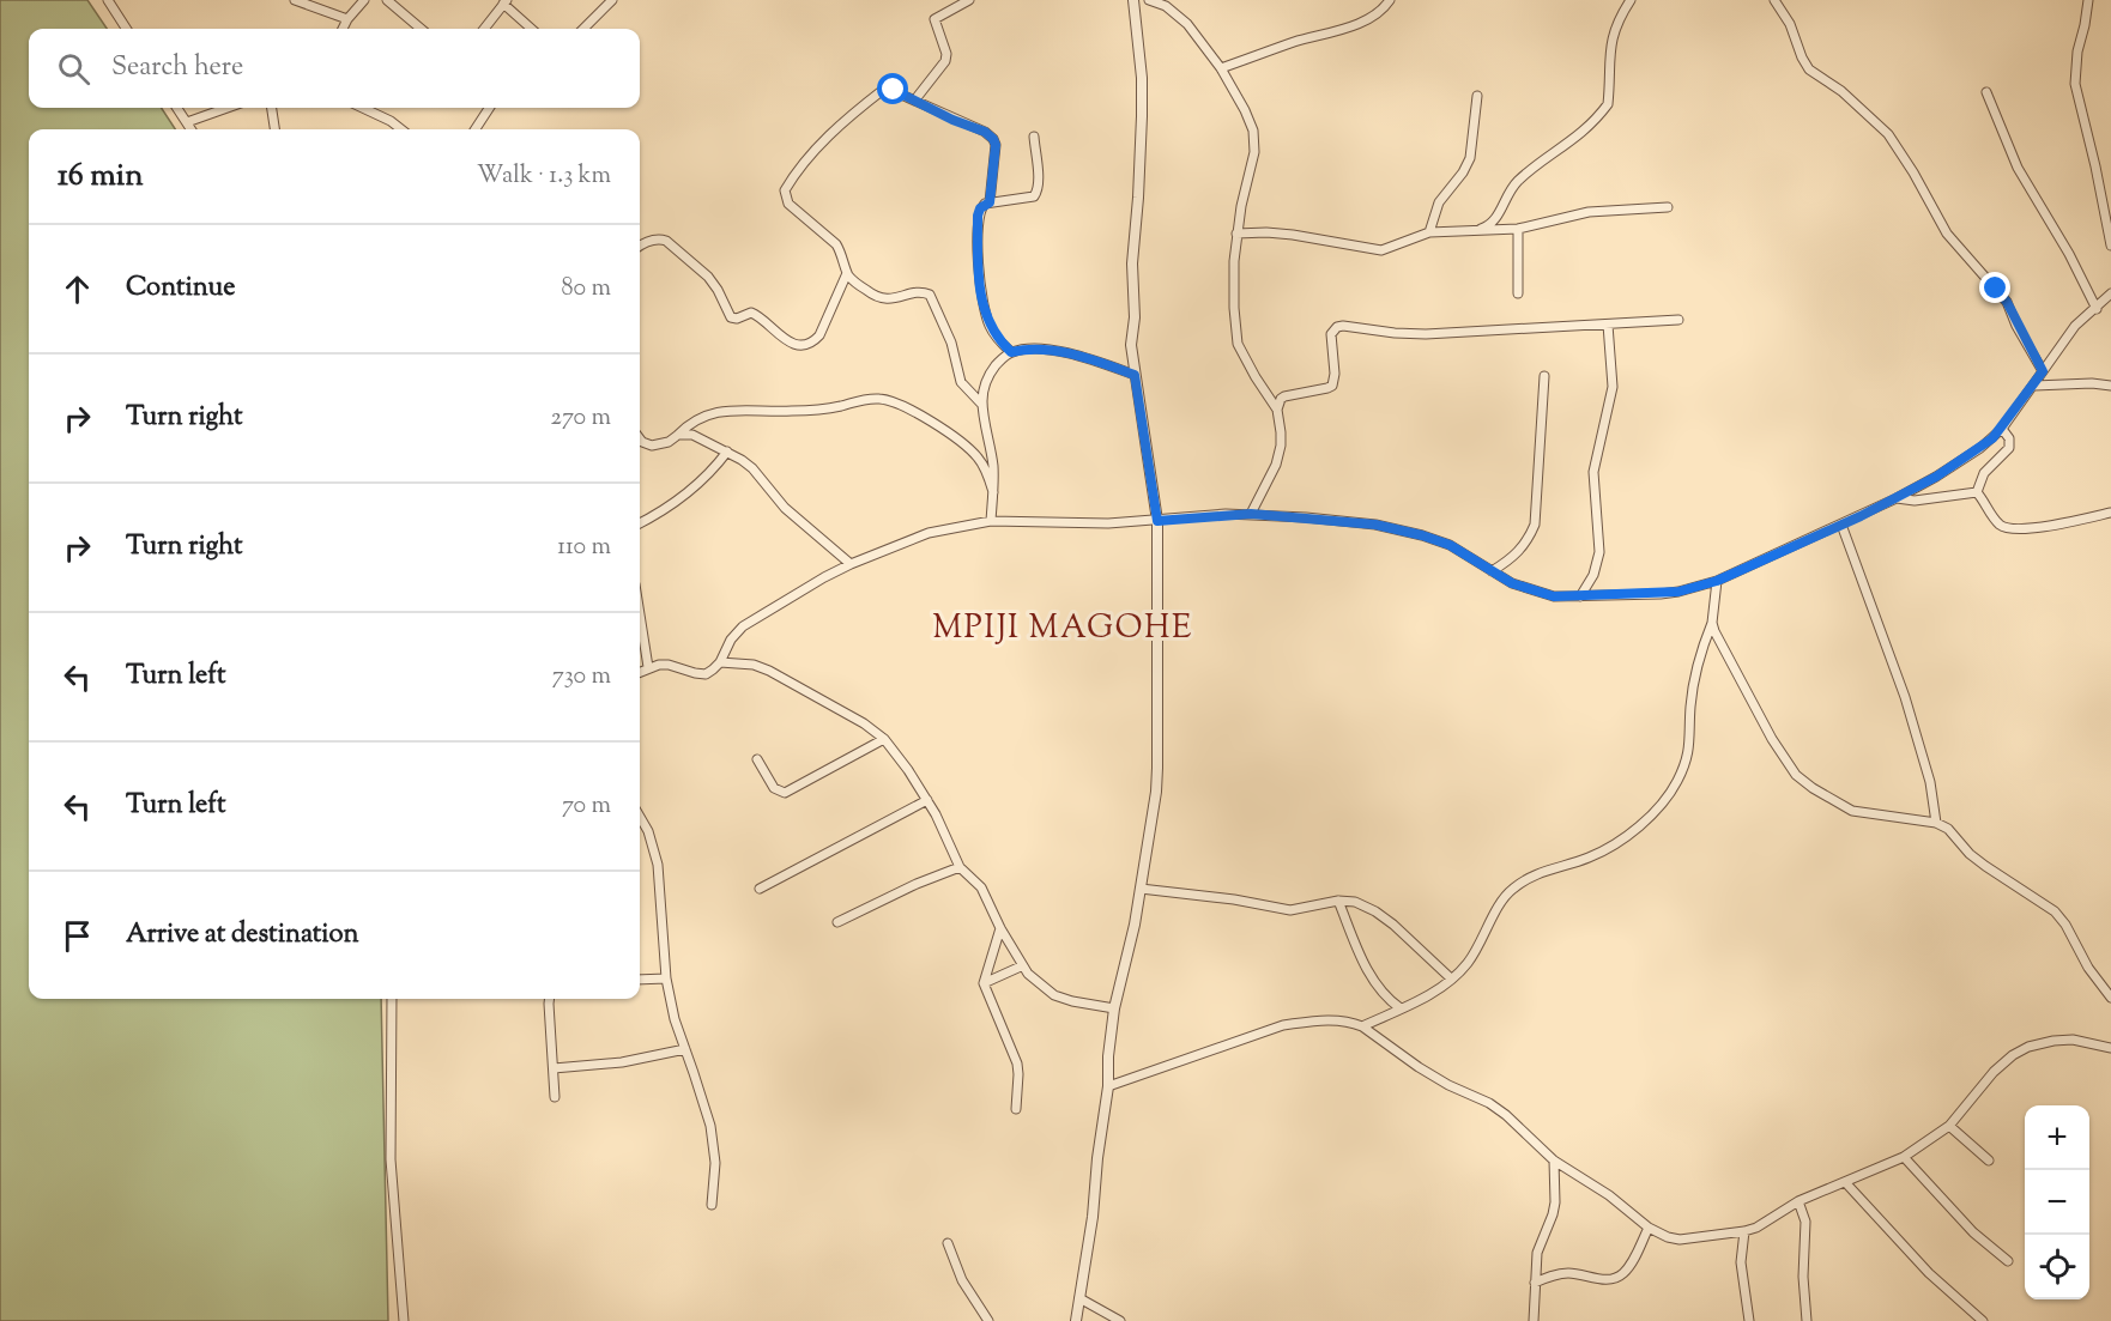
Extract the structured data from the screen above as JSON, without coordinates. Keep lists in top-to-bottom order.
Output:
{
  "districts": ["MPIJI MAGOHE"],
  "page": {
    "search": "Search here",
    "heading": ["16 min", "Walk · 1.3 km"],
    "list": [
      ["Continue", "80 m"],
      ["Turn right", "270 m"],
      ["Turn right", "110 m"],
      ["Turn left", "730 m"],
      ["Turn left", "70 m"],
      "Arrive at destination"
    ],
    "map_buttons": ["+", "−"]
  }
}
